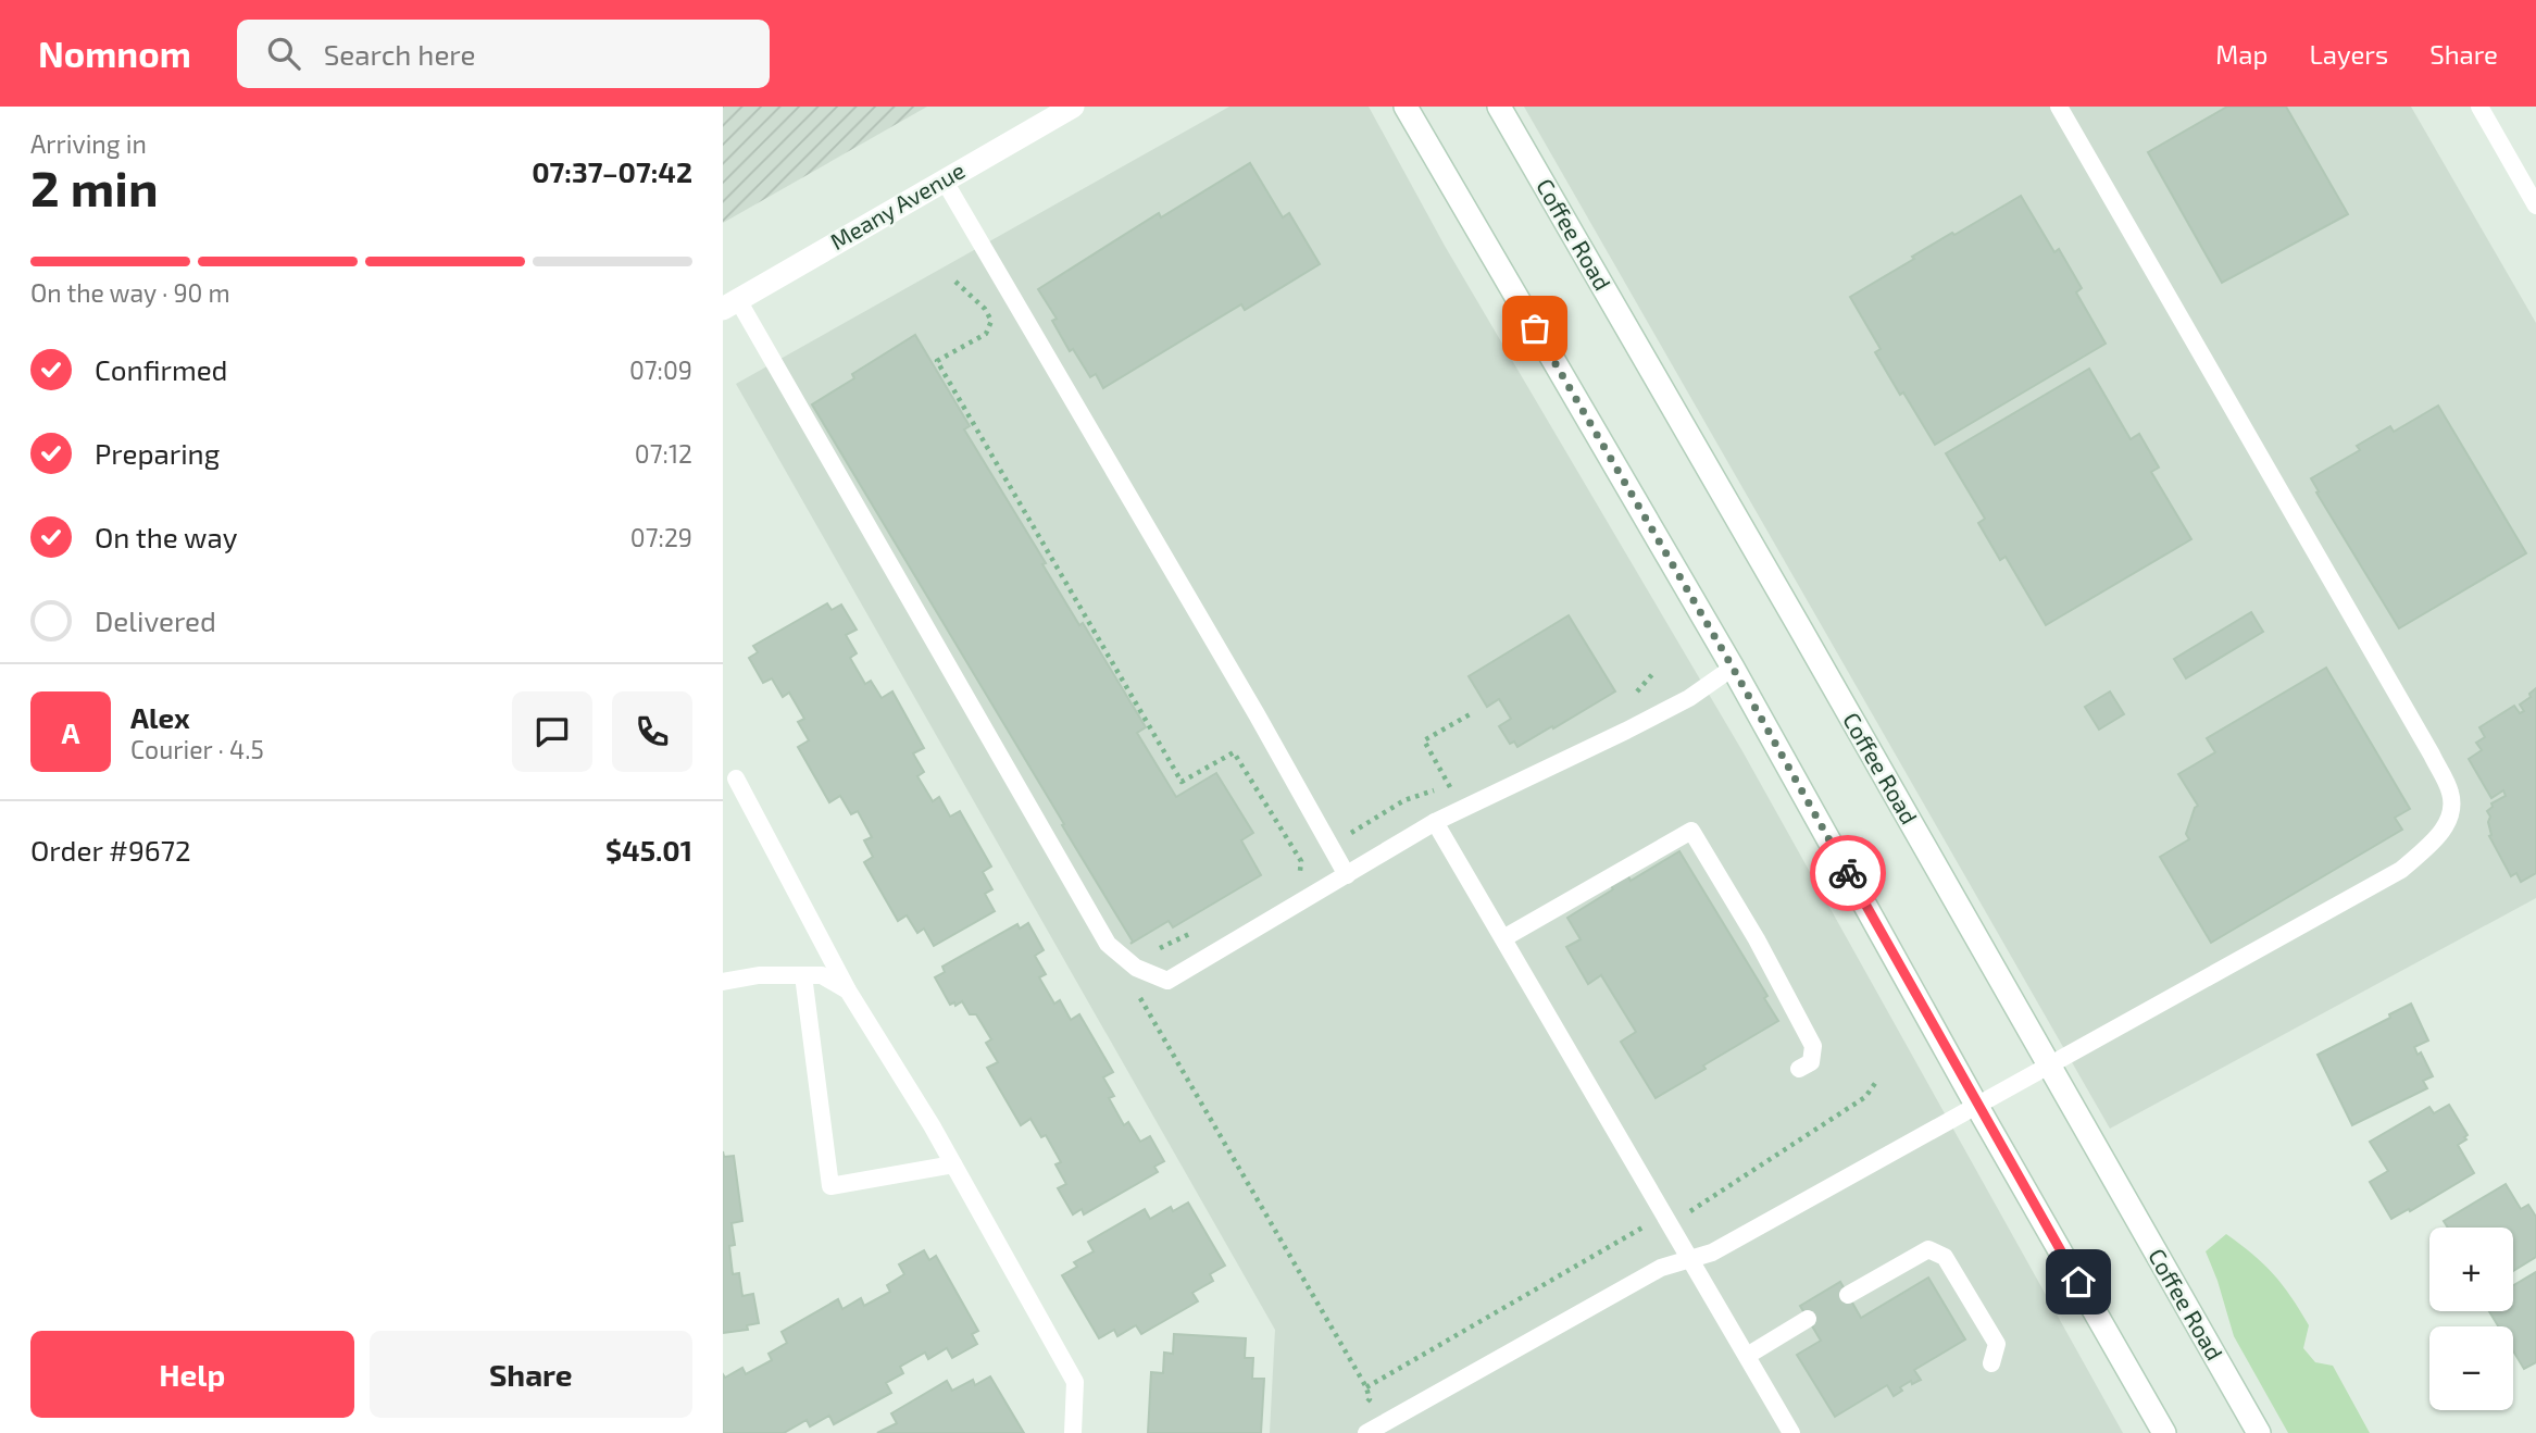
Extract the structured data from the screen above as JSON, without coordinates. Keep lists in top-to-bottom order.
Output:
{
  "streets": {
    "main road": ["Meany Avenue", "Coffee Road"]
  },
  "page": {
    "header": "Nomnom",
    "search": "Search here",
    "nav": ["Map", "Layers", "Share"],
    "heading": ["2 min", "Arriving in", "07:37–07:42"],
    "panel": [
      "Alex",
      "Courier · 4.5",
      "Order #9672",
      "$45.01"
    ],
    "bar": "On the way · 90 m",
    "list": [
      ["Confirmed", "07:09"],
      ["Preparing", "07:12"],
      ["On the way", "07:29"],
      "Delivered"
    ],
    "round": "A",
    "map_buttons": ["+", "−"],
    "buttons": ["Help", "Share"]
  }
}
